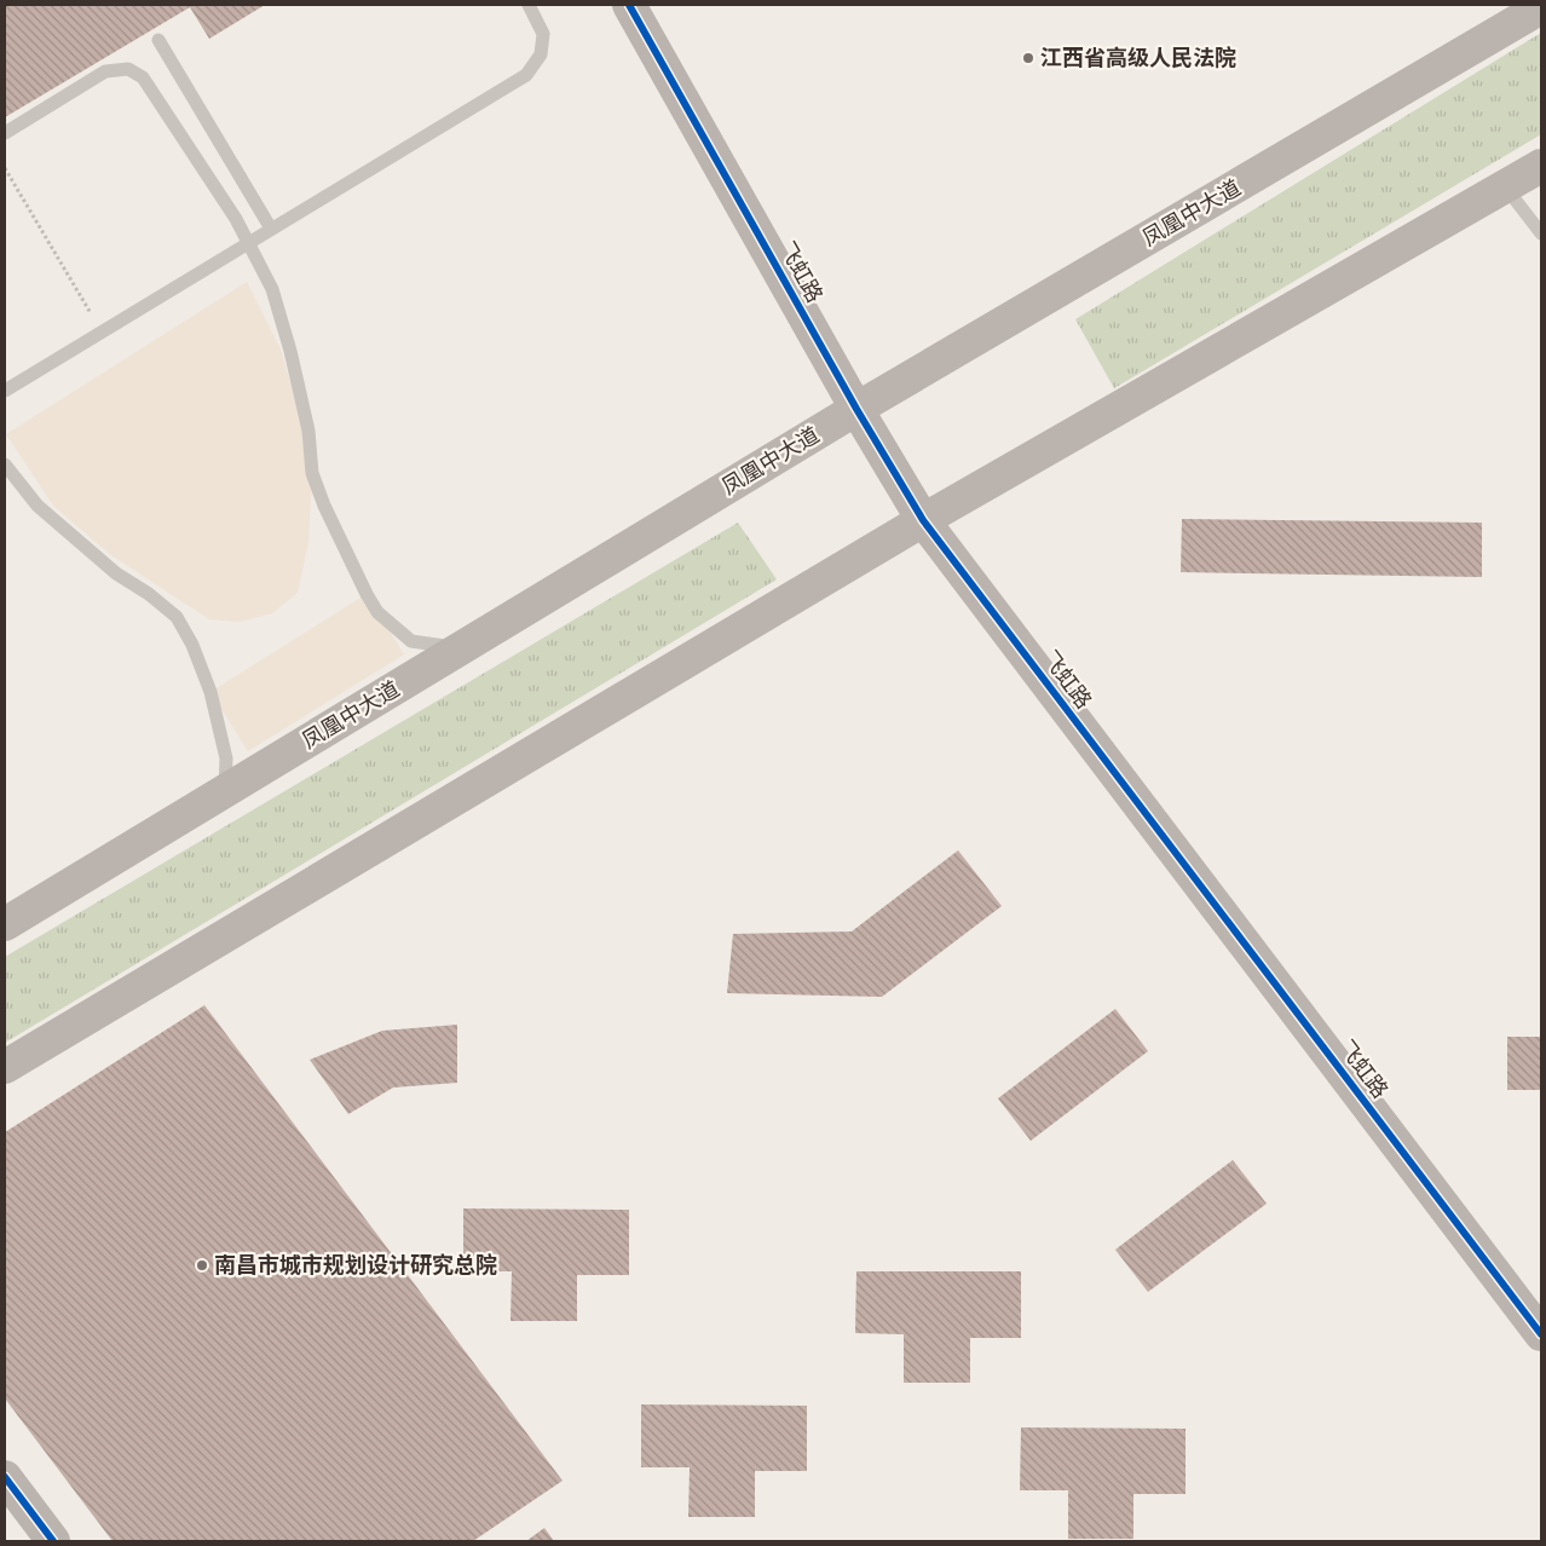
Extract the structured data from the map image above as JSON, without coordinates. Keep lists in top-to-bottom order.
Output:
{
  "streets": {
    "main road": ["凤凰中大道", "飞虹路"]
  },
  "crossings": [
    ["凤凰中大道", "飞虹路"]
  ],
  "places": ["江西省高级人民法院", "南昌市城市规划设计研究总院"]
}
